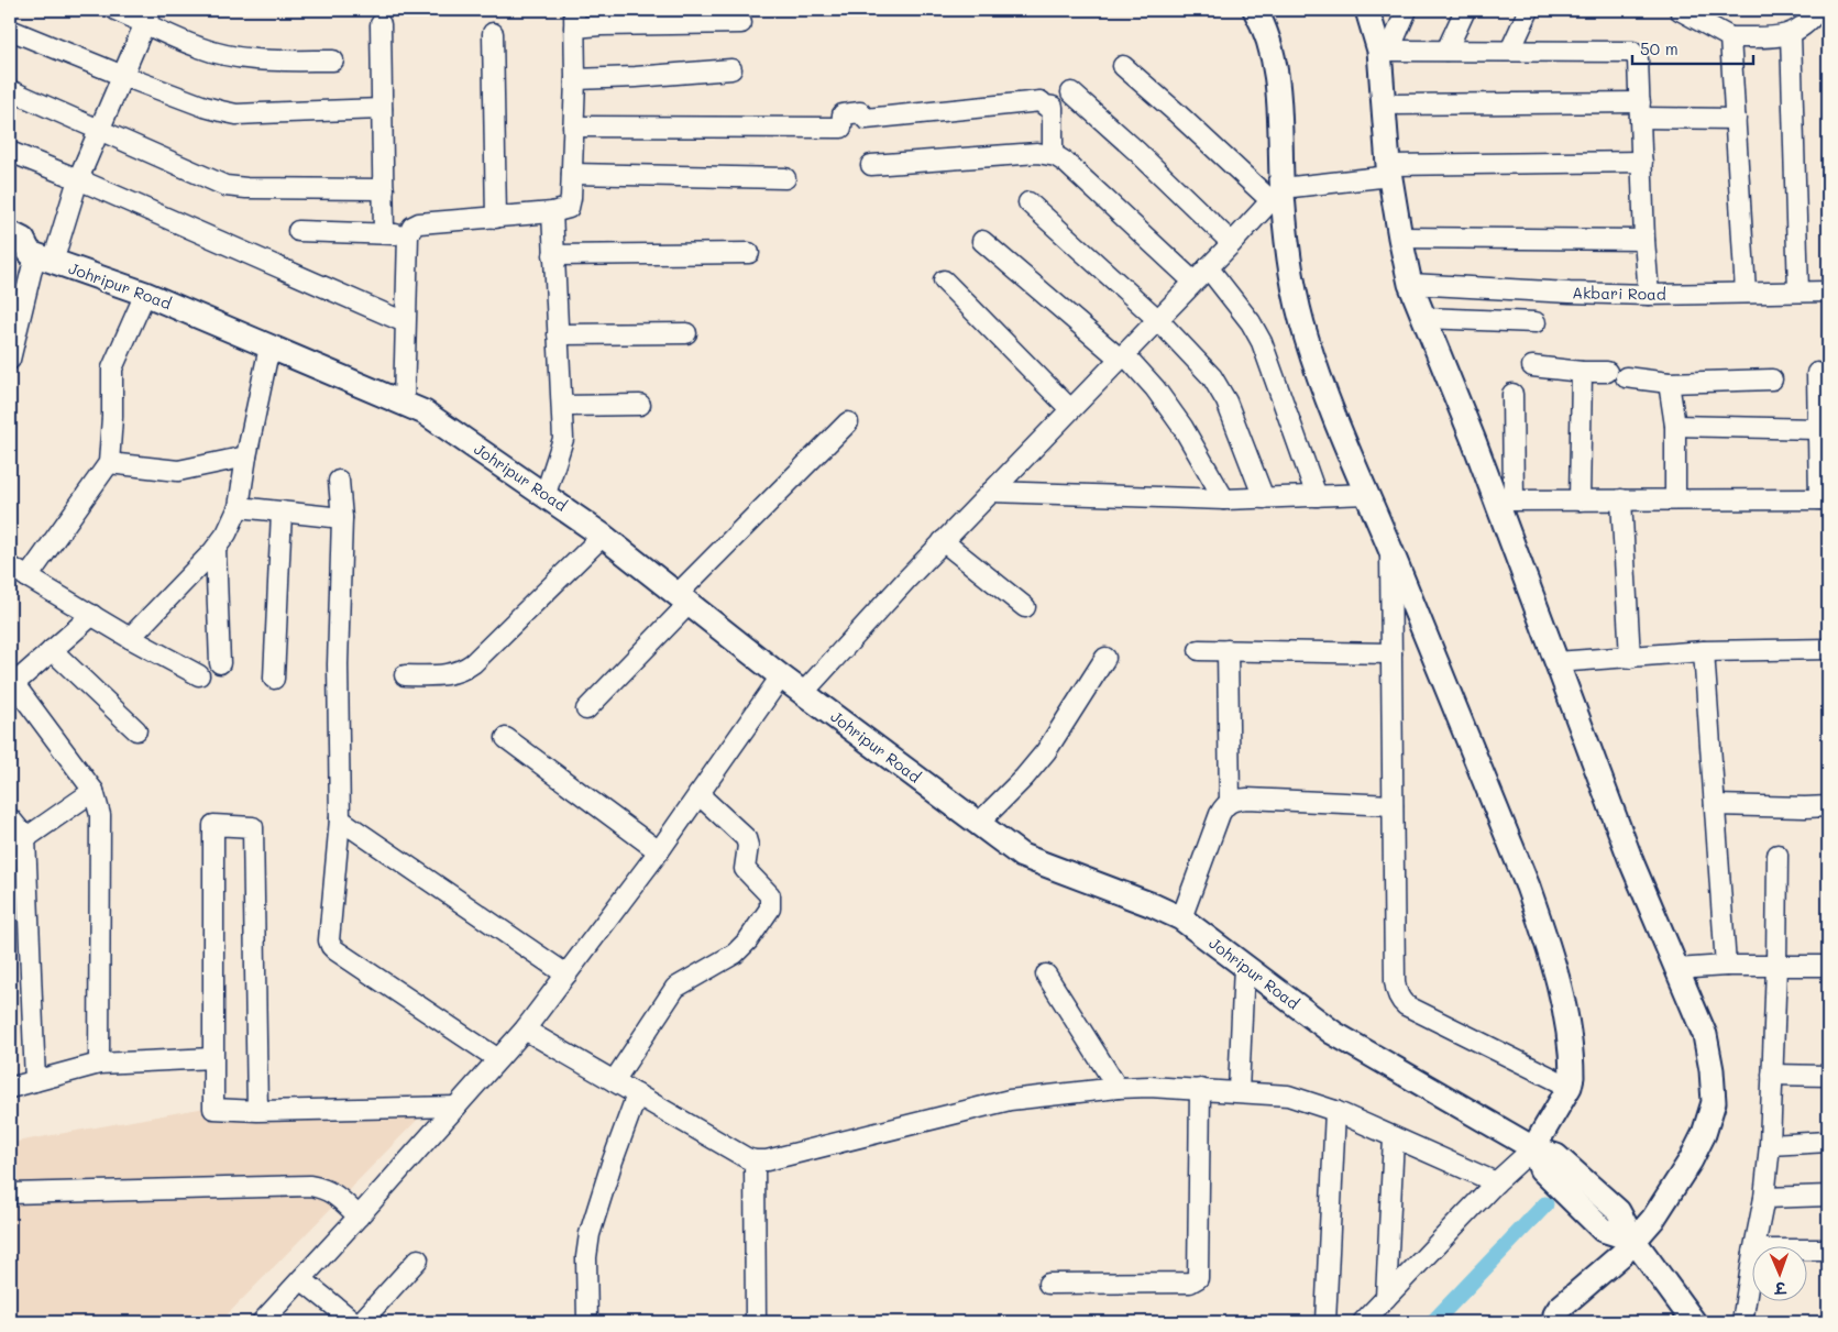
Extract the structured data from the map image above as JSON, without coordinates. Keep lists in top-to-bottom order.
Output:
{
  "streets": {
    "street": ["Johripur Road", "Akbari Road"]
  },
  "scale_bar": "50 m",
  "north": "bottom"
}
